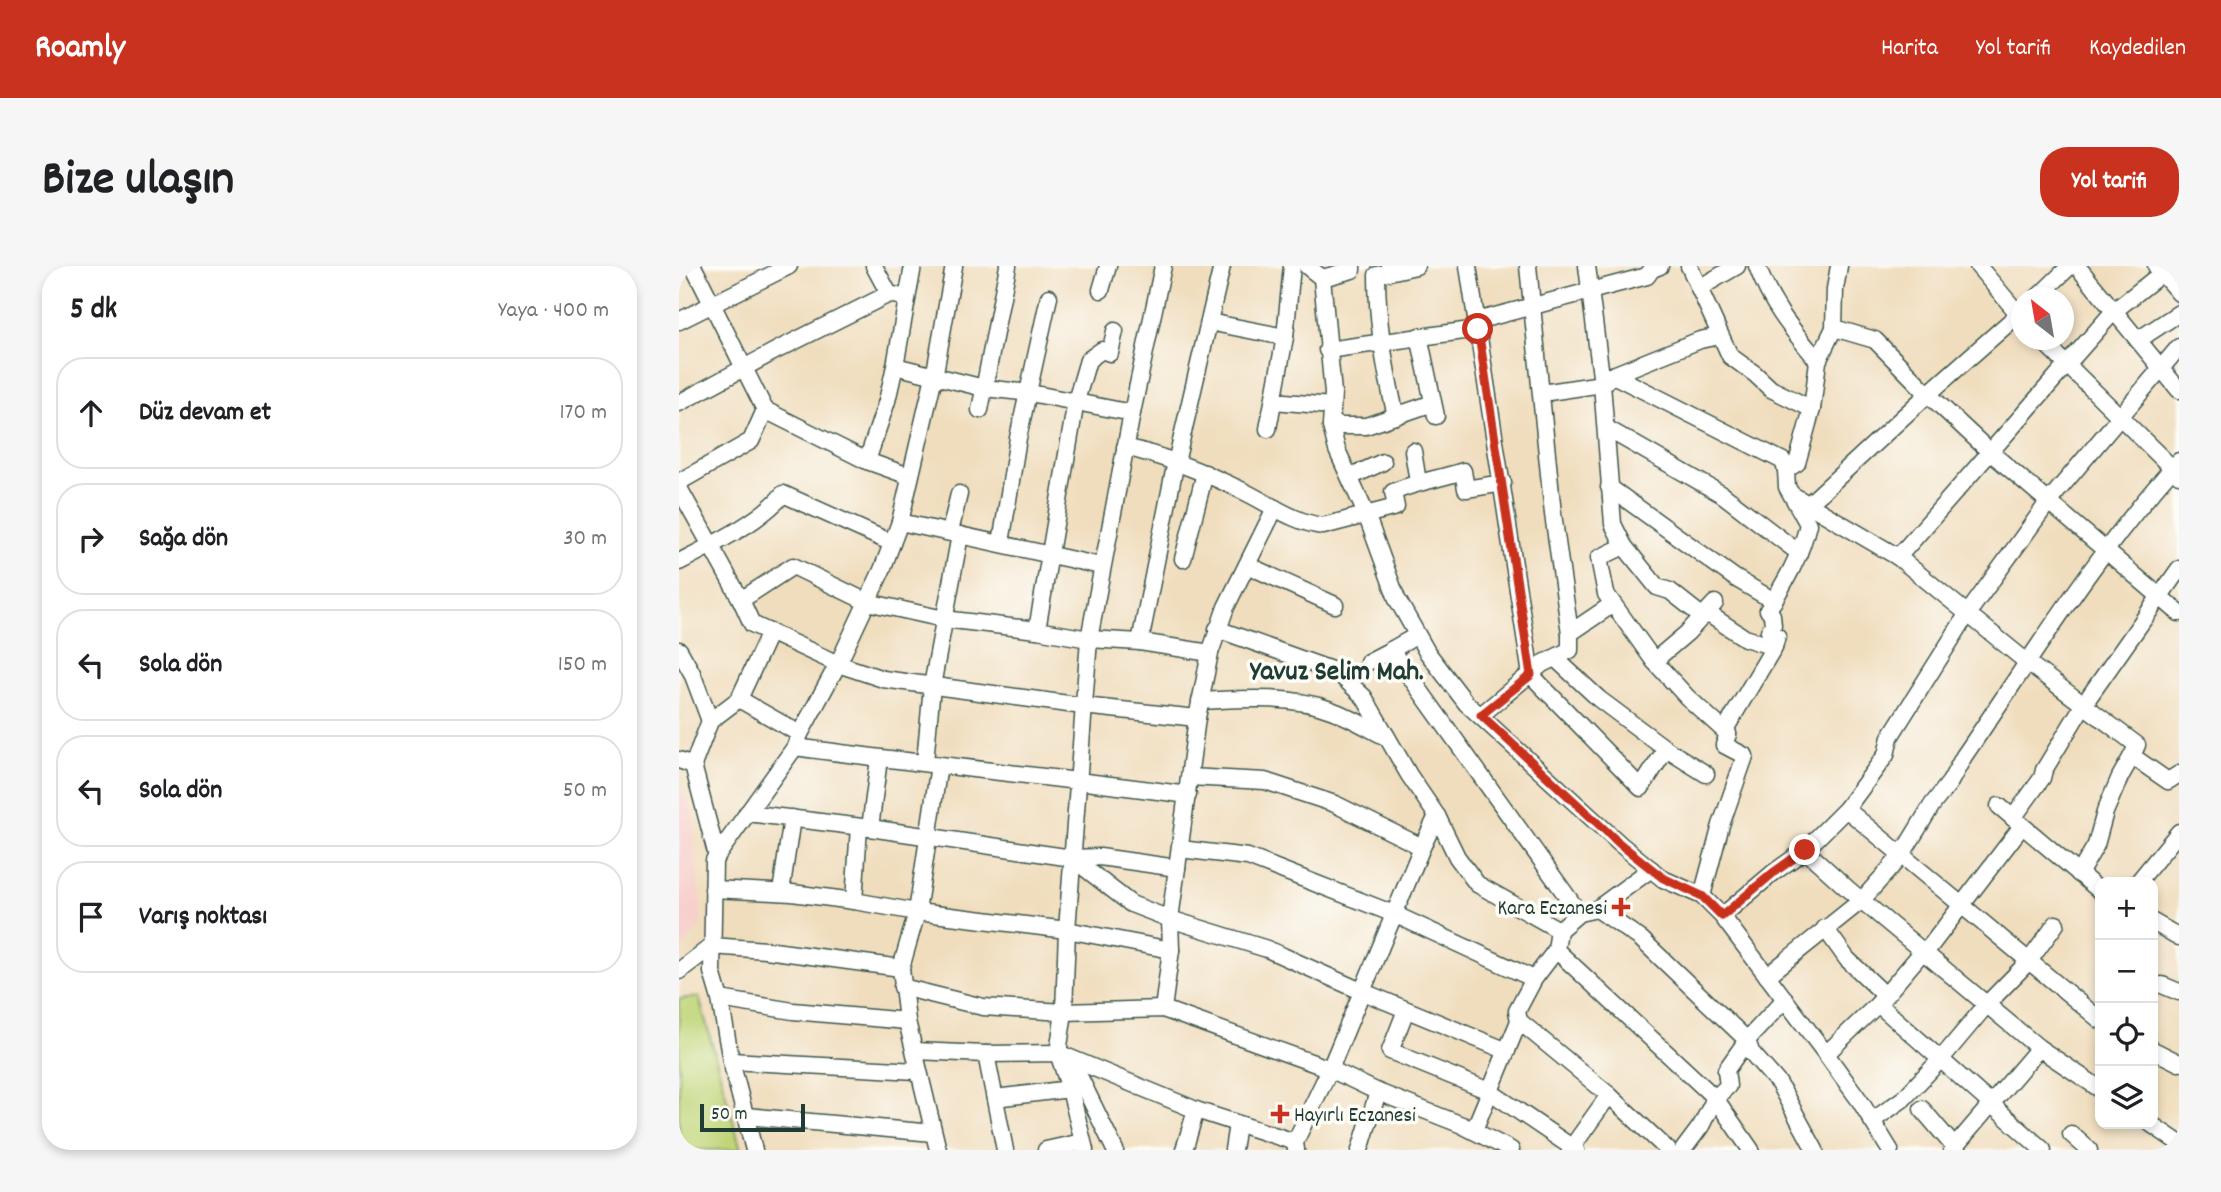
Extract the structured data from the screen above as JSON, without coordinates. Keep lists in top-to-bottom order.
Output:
{
  "districts": ["Yavuz Selim Mah."],
  "places": {
    "health": ["Kara Eczanesi", "Hayırlı Eczanesi"]
  },
  "scale_bar": "50 m",
  "north": "top left",
  "page": {
    "header": "Roamly",
    "nav": ["Harita", "Yol tarifi", "Kaydedilen"],
    "title": "Bize ulaşın",
    "buttons": "Yol tarifi",
    "heading": ["5 dk", "Yaya · 400 m"],
    "list": [
      ["Düz devam et", "170 m"],
      ["Sağa dön", "30 m"],
      ["Sola dön", "150 m"],
      ["Sola dön", "50 m"],
      "Varış noktası"
    ],
    "map_buttons": ["+", "−"],
    "scale": "50 m"
  }
}
